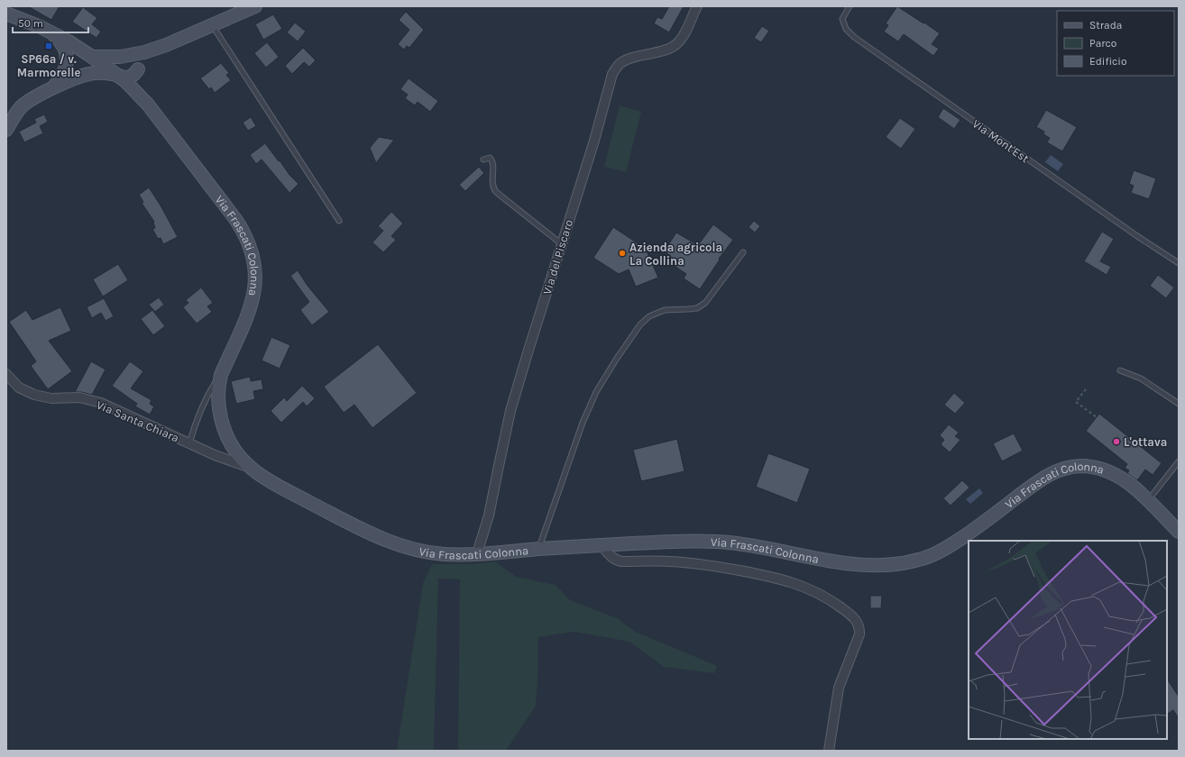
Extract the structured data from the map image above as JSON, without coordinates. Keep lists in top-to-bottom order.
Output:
{
  "streets": {
    "street": ["Via Frascati Colonna", "Via del Piscaro", "Via Santa Chiara"],
    "lane": ["Via Mont'Est"]
  },
  "crossings": [
    ["Via Frascati Colonna", "Via del Piscaro"],
    ["Via Frascati Colonna", "Via Santa Chiara"]
  ],
  "places": {
    "transit": ["SP66a / v. Marmorelle"],
    "other": ["Azienda agricola La Collina", "L'ottava"]
  },
  "legend": ["Strada", "Parco", "Edificio"],
  "scale_bar": "50 m"
}
